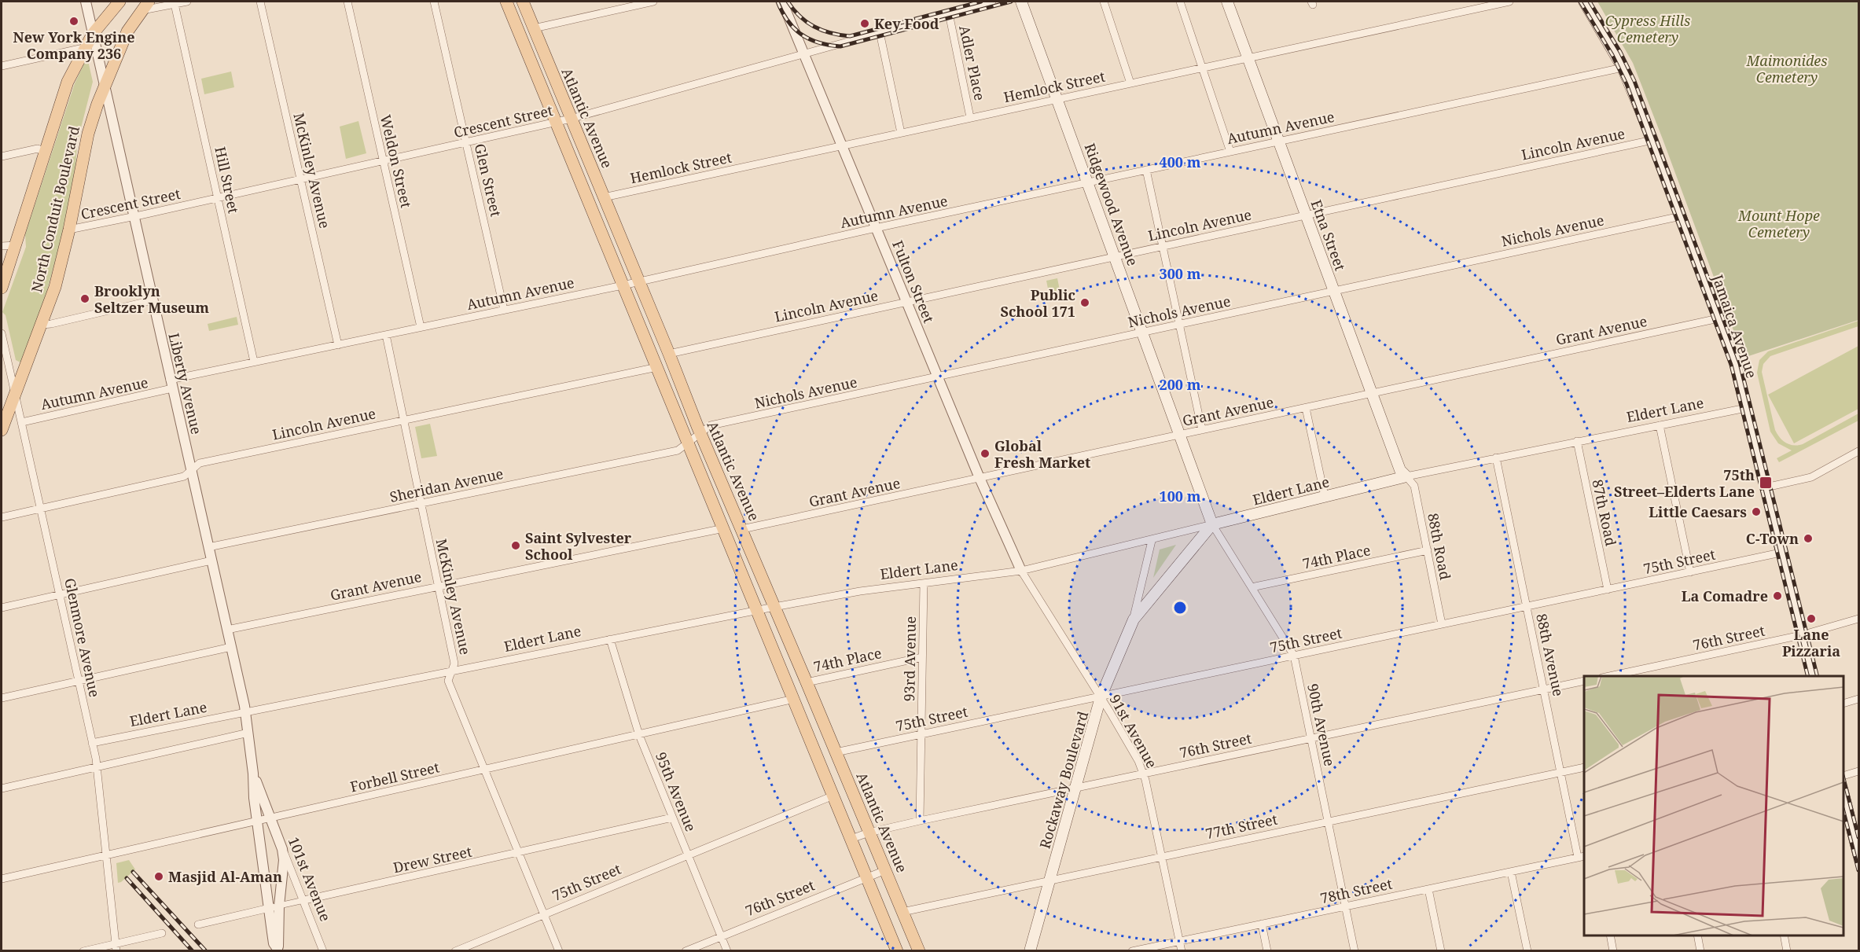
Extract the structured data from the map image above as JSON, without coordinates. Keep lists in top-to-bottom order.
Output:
{
  "streets": {
    "main road": [
      "Atlantic Avenue",
      "Ridgewood Avenue",
      "North Conduit Boulevard",
      "Etna Street",
      "Jamaica Avenue",
      "Eldert Lane",
      "Rockaway Boulevard"
    ],
    "street": [
      "Adler Place",
      "Hemlock Street",
      "Crescent Street",
      "Autumn Avenue",
      "Lincoln Avenue",
      "Weldon Street",
      "McKinley Avenue",
      "Hill Street",
      "Glen Street",
      "Nichols Avenue",
      "Fulton Street",
      "Grant Avenue",
      "Liberty Avenue",
      "Sheridan Avenue",
      "87th Road",
      "88th Road",
      "74th Place",
      "75th Street",
      "Glenmore Avenue",
      "76th Street",
      "88th Avenue",
      "93rd Avenue",
      "90th Avenue",
      "91st Avenue",
      "Forbell Street",
      "95th Avenue",
      "77th Street",
      "Drew Street",
      "101st Avenue",
      "78th Street"
    ]
  },
  "crossings": [
    ["Adler Place", "Hemlock Street"],
    ["Adler Place", "Crescent Street"],
    ["Hemlock Street", "Atlantic Avenue"],
    ["Hemlock Street", "Ridgewood Avenue"],
    ["Hemlock Street", "Etna Street"],
    ["Hemlock Street", "Fulton Street"],
    ["Atlantic Avenue", "Crescent Street"],
    ["Atlantic Avenue", "Autumn Avenue"],
    ["Atlantic Avenue", "Lincoln Avenue"],
    ["Atlantic Avenue", "Nichols Avenue"],
    ["Atlantic Avenue", "Grant Avenue"],
    ["Atlantic Avenue", "Eldert Lane"],
    ["Atlantic Avenue", "74th Place"],
    ["Atlantic Avenue", "75th Street"],
    ["Atlantic Avenue", "76th Street"],
    ["Atlantic Avenue", "77th Street"],
    ["Crescent Street", "Weldon Street"],
    ["Crescent Street", "McKinley Avenue"],
    ["Crescent Street", "Hill Street"],
    ["Crescent Street", "Glen Street"],
    ["Crescent Street", "North Conduit Boulevard"],
    ["Crescent Street", "Fulton Street"],
    ["Crescent Street", "Liberty Avenue"],
    ["Autumn Avenue", "Weldon Street"],
    ["Autumn Avenue", "McKinley Avenue"],
    ["Autumn Avenue", "Hill Street"],
    ["Autumn Avenue", "Glen Street"],
    ["Autumn Avenue", "Ridgewood Avenue"],
    ["Autumn Avenue", "Etna Street"],
    ["Autumn Avenue", "Fulton Street"],
    ["Autumn Avenue", "Jamaica Avenue"],
    ["Autumn Avenue", "Liberty Avenue"],
    ["Autumn Avenue", "Glenmore Avenue"],
    ["Lincoln Avenue", "McKinley Avenue"],
    ["Lincoln Avenue", "Ridgewood Avenue"],
    ["Lincoln Avenue", "Etna Street"],
    ["Lincoln Avenue", "Fulton Street"],
    ["Lincoln Avenue", "Jamaica Avenue"],
    ["Lincoln Avenue", "Liberty Avenue"],
    ["Lincoln Avenue", "Glenmore Avenue"],
    ["McKinley Avenue", "Grant Avenue"],
    ["McKinley Avenue", "Eldert Lane"],
    ["McKinley Avenue", "Sheridan Avenue"],
    ["McKinley Avenue", "75th Street"],
    ["McKinley Avenue", "Forbell Street"],
    ["McKinley Avenue", "Drew Street"],
    ["Ridgewood Avenue", "Nichols Avenue"],
    ["Ridgewood Avenue", "Grant Avenue"],
    ["Ridgewood Avenue", "Eldert Lane"],
    ["Ridgewood Avenue", "90th Avenue"],
    ["Ridgewood Avenue", "Rockaway Boulevard"],
    ["North Conduit Boulevard", "Liberty Avenue"],
    ["North Conduit Boulevard", "Glenmore Avenue"],
    ["Nichols Avenue", "Etna Street"],
    ["Nichols Avenue", "Fulton Street"],
    ["Nichols Avenue", "Jamaica Avenue"],
    ["Nichols Avenue", "Sheridan Avenue"],
    ["Etna Street", "Grant Avenue"],
    ["Etna Street", "Eldert Lane"],
    ["Etna Street", "88th Road"],
    ["Fulton Street", "Grant Avenue"],
    ["Fulton Street", "Eldert Lane"],
    ["Fulton Street", "91st Avenue"],
    ["Jamaica Avenue", "Grant Avenue"],
    ["Jamaica Avenue", "Eldert Lane"],
    ["Jamaica Avenue", "75th Street"],
    ["Jamaica Avenue", "76th Street"],
    ["Grant Avenue", "Liberty Avenue"],
    ["Liberty Avenue", "Eldert Lane"],
    ["Liberty Avenue", "Sheridan Avenue"],
    ["Liberty Avenue", "Forbell Street"],
    ["Liberty Avenue", "Drew Street"],
    ["Liberty Avenue", "101st Avenue"],
    ["Eldert Lane", "87th Road"],
    ["Eldert Lane", "88th Road"],
    ["Eldert Lane", "Glenmore Avenue"],
    ["Eldert Lane", "88th Avenue"],
    ["Eldert Lane", "93rd Avenue"],
    ["Eldert Lane", "90th Avenue"],
    ["Eldert Lane", "91st Avenue"],
    ["Eldert Lane", "Rockaway Boulevard"],
    ["Eldert Lane", "95th Avenue"],
    ["87th Road", "75th Street"],
    ["88th Road", "74th Place"],
    ["88th Road", "75th Street"],
    ["74th Place", "93rd Avenue"],
    ["74th Place", "90th Avenue"],
    ["75th Street", "88th Avenue"],
    ["75th Street", "93rd Avenue"],
    ["75th Street", "90th Avenue"],
    ["75th Street", "91st Avenue"],
    ["75th Street", "Rockaway Boulevard"],
    ["75th Street", "95th Avenue"],
    ["Glenmore Avenue", "Forbell Street"],
    ["76th Street", "88th Avenue"],
    ["76th Street", "93rd Avenue"],
    ["76th Street", "90th Avenue"],
    ["76th Street", "91st Avenue"],
    ["76th Street", "Rockaway Boulevard"],
    ["76th Street", "95th Avenue"],
    ["88th Avenue", "77th Street"],
    ["88th Avenue", "78th Street"],
    ["90th Avenue", "Rockaway Boulevard"],
    ["90th Avenue", "77th Street"],
    ["90th Avenue", "78th Street"],
    ["91st Avenue", "Rockaway Boulevard"],
    ["91st Avenue", "77th Street"],
    ["91st Avenue", "78th Street"],
    ["Forbell Street", "95th Avenue"],
    ["Forbell Street", "101st Avenue"],
    ["Rockaway Boulevard", "77th Street"],
    ["95th Avenue", "Drew Street"],
    ["Drew Street", "101st Avenue"]
  ],
  "parks": ["Cypress Hills Cemetery", "Maimonides Cemetery", "Mount Hope Cemetery"],
  "places": {
    "other": [
      "New York Engine Company 236",
      "Key Food",
      "Brooklyn Seltzer Museum",
      "Public School 171",
      "Global Fresh Market",
      "Little Caesars",
      "C-Town",
      "Saint Sylvester School",
      "La Comadre",
      "Lane Pizzaria",
      "Masjid Al-Aman"
    ],
    "transit": ["75th Street–Elderts Lane"]
  },
  "rings": [
    "400 m",
    "300 m",
    "200 m",
    "100 m"
  ]
}
